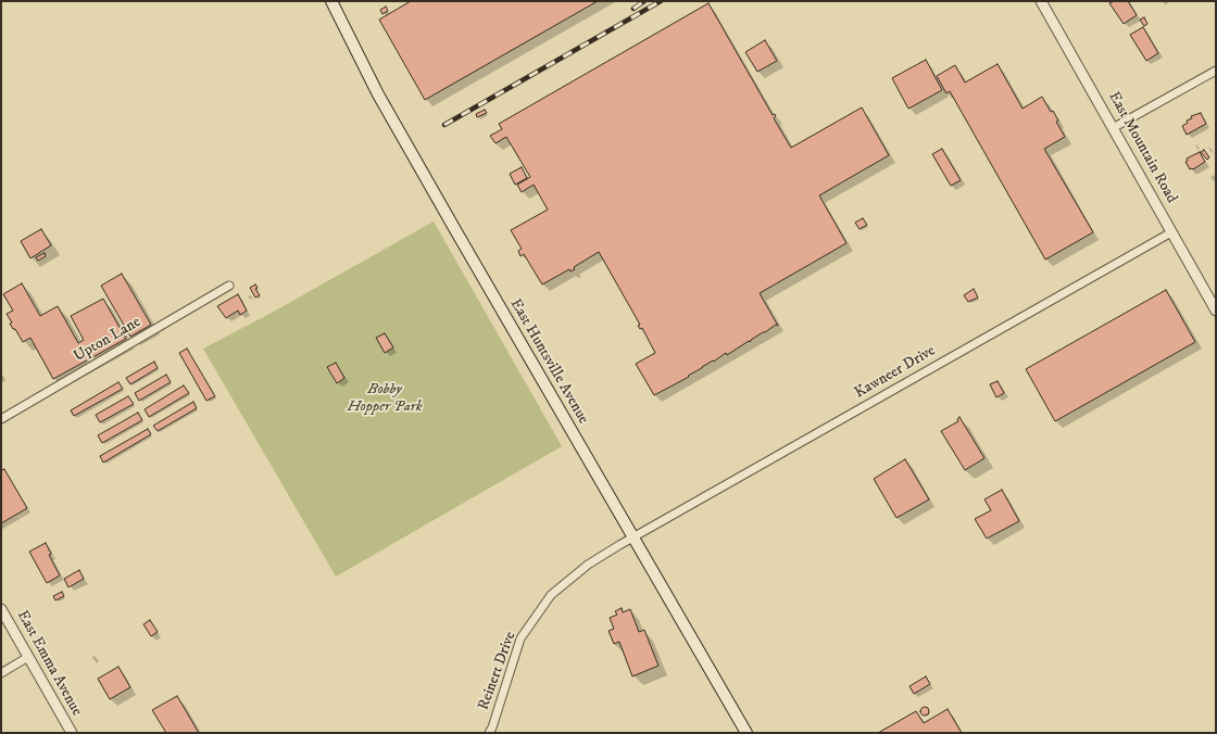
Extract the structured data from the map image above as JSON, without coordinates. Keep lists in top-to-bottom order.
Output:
{
  "streets": {
    "main road": ["East Huntsville Avenue"],
    "street": [
      "East Mountain Road",
      "Upton Lane",
      "Kawneer Drive",
      "East Emma Avenue",
      "Reinert Drive"
    ]
  },
  "crossings": [
    ["East Mountain Road", "Kawneer Drive"],
    ["East Huntsville Avenue", "Kawneer Drive"],
    ["East Huntsville Avenue", "Reinert Drive"],
    ["Kawneer Drive", "Reinert Drive"]
  ],
  "parks": ["Bobby Hopper Park"]
}
